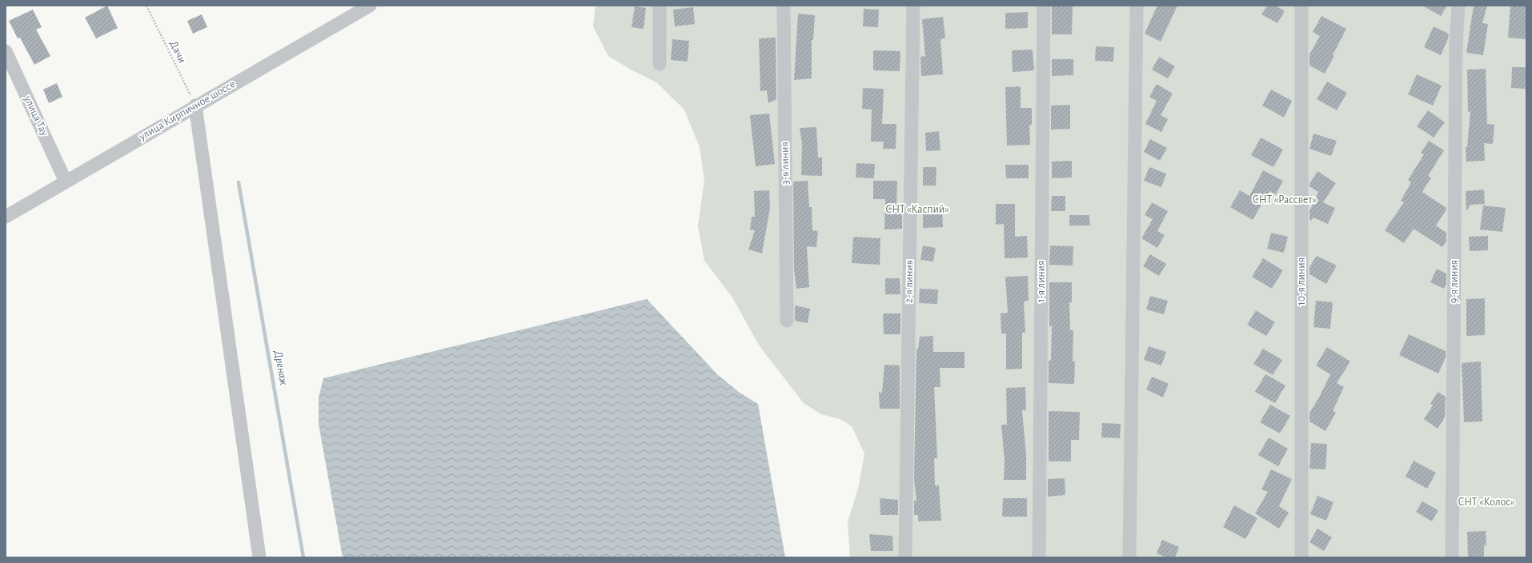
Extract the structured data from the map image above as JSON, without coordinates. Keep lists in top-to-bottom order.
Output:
{
  "streets": {
    "street": [
      "улица Кирпичное шоссе",
      "улица Тау",
      "3-я линия",
      "2-я линия",
      "1-я линия",
      "10-я линия",
      "9-я линия"
    ],
    "path": ["Дачи"]
  },
  "crossings": [
    ["Дачи", "улица Кирпичное шоссе"],
    ["улица Кирпичное шоссе", "улица Тау"]
  ],
  "water": ["Дренаж"],
  "parks": ["СНТ «Рассвет»", "СНТ «Каспий»", "СНТ «Колос»"]
}
